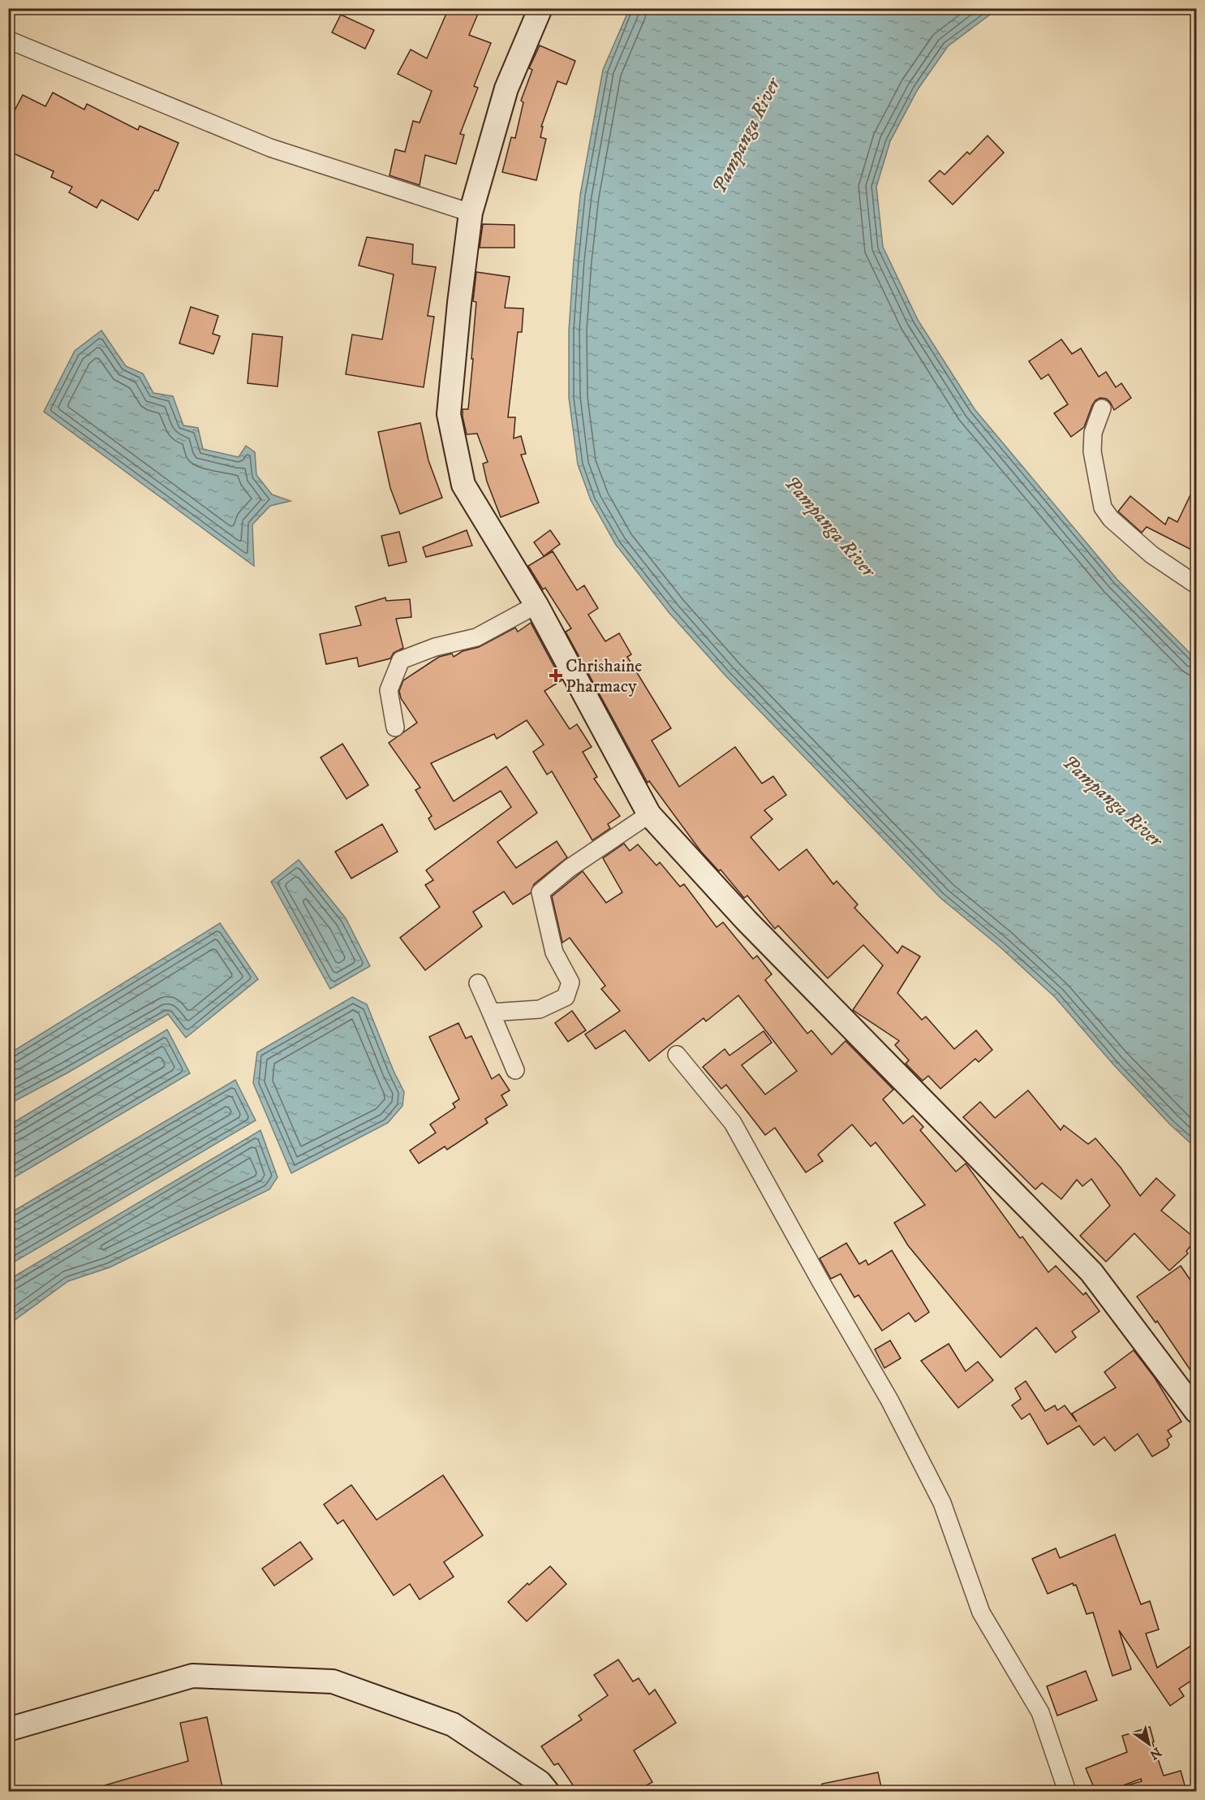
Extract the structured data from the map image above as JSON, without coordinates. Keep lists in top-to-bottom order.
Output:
{
  "water": ["Pampanga River"],
  "places": {
    "health": ["Chrishaine Pharmacy"]
  },
  "north": "bottom right"
}
